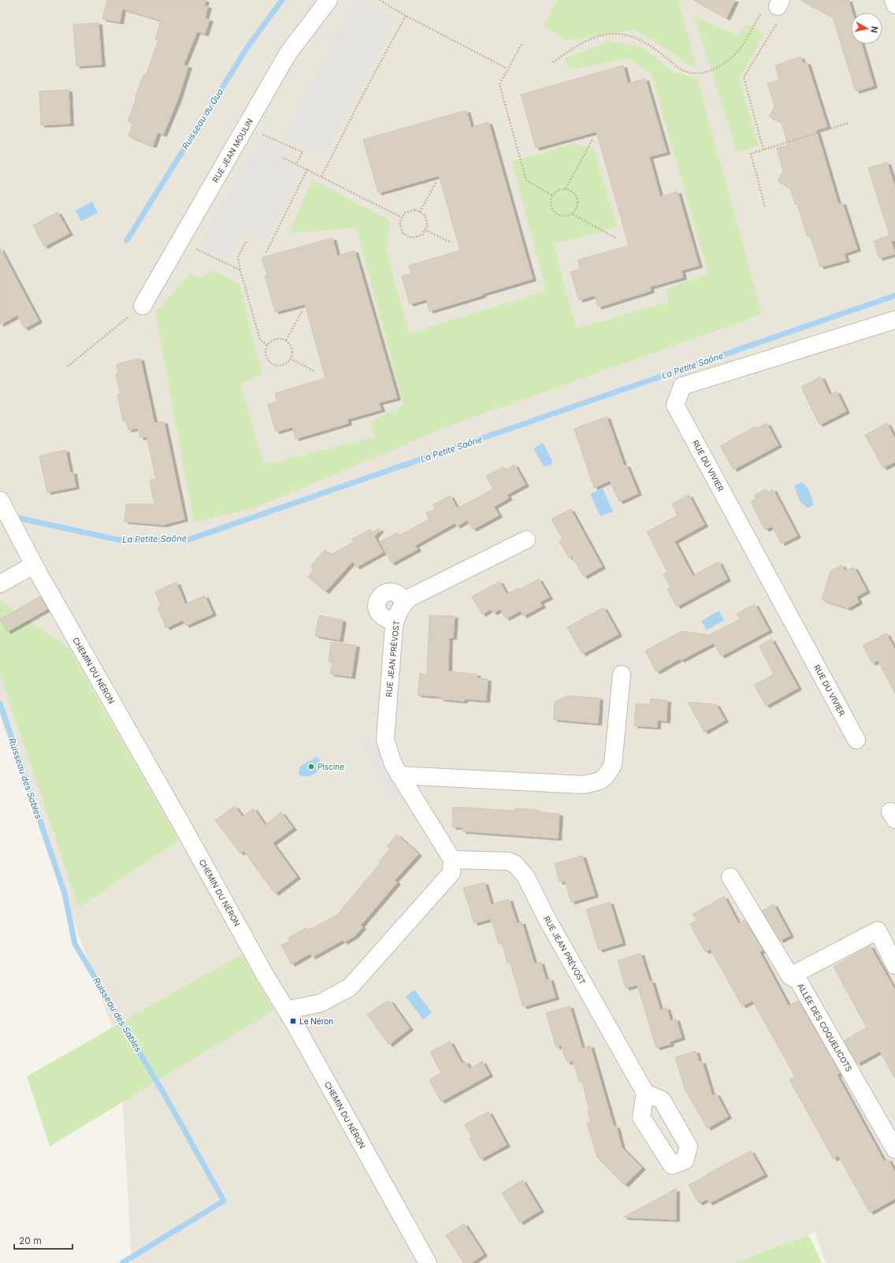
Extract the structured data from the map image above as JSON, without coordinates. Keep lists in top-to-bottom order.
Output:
{
  "streets": {
    "street": [
      "RUE JEAN MOULIN",
      "RUE DU VIVIER",
      "RUE JEAN PRÉVOST",
      "CHEMIN DU NÉRON",
      "ALLÉE DES COQUELICOTS"
    ]
  },
  "water": ["Ruisseau du Gua", "La Petite Saône", "Ruisseau des Sables"],
  "places": {
    "other": ["Piscine"],
    "transit": ["Le Néron"]
  },
  "scale_bar": "20 m",
  "north": "right"
}
